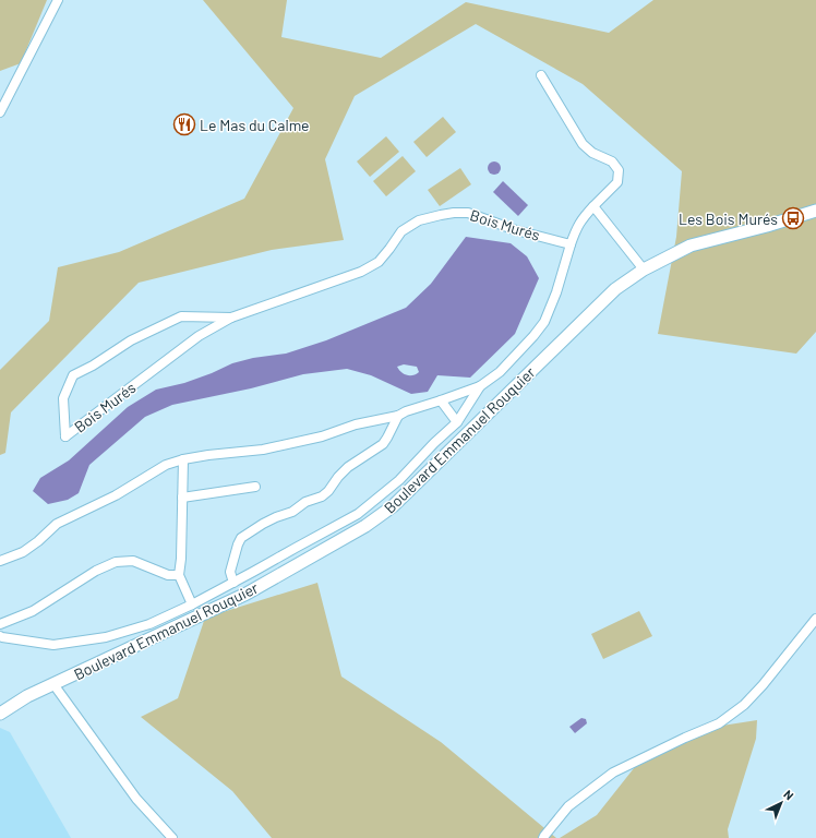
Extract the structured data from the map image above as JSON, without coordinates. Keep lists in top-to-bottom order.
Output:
{
  "streets": {
    "street": ["Bois Murés", "Boulevard Emmanuel Rouquier"]
  },
  "places": {
    "restaurant": ["Le Mas du Calme"],
    "bus stop": ["Les Bois Murés"]
  },
  "north": "top right"
}
